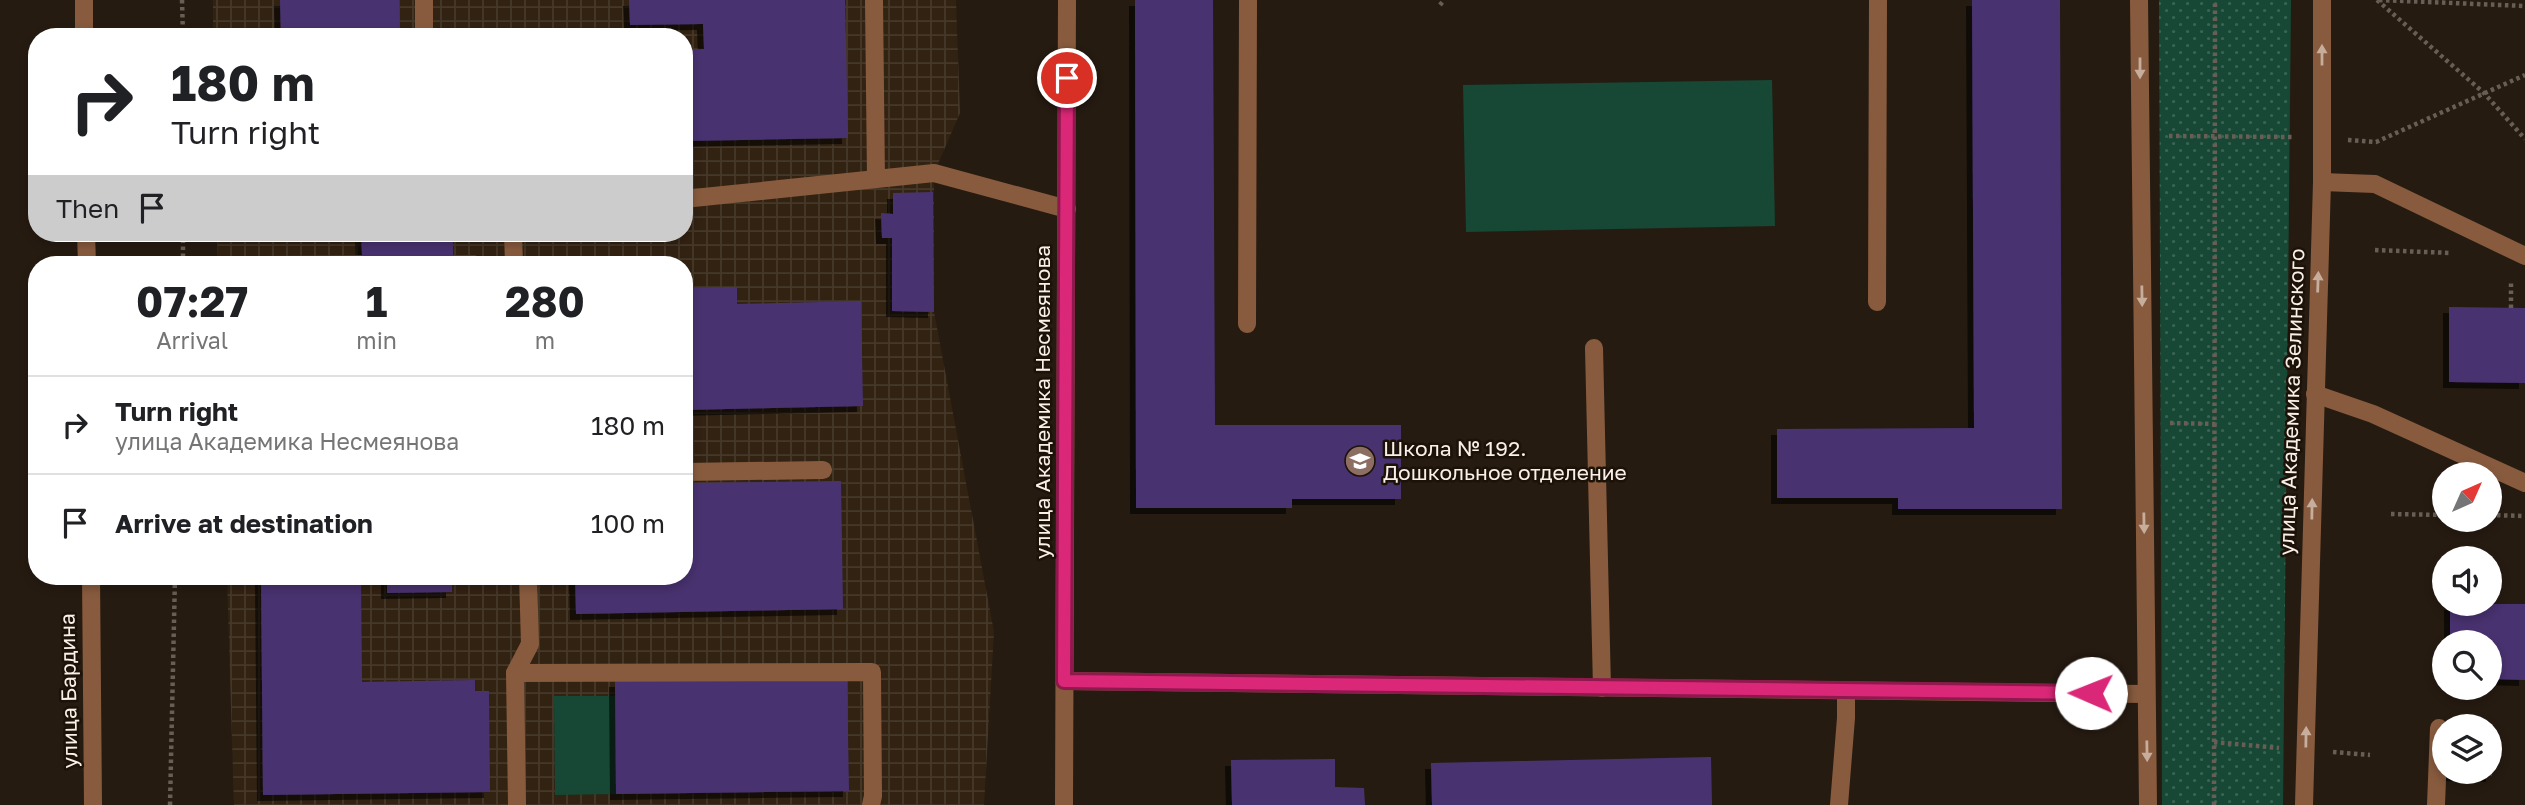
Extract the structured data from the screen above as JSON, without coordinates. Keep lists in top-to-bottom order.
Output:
{
  "streets": {
    "street": ["улица Академика Несмеянова", "улица Академика Зелинского", "улица Бардина"]
  },
  "one_way": ["улица Академика Зелинского"],
  "places": {
    "school or university": ["Школа № 192. Дошкольное отделение"]
  },
  "north": "top right",
  "page": {
    "turn": ["180 m", "Turn right"],
    "then": "Then",
    "eta": [
      "07:27",
      "Arrival",
      "1",
      "min",
      "280",
      "m"
    ],
    "list": [
      {
        "name": "Turn right",
        "note": "улица Академика Несмеянова",
        "value": "180 m"
      },
      {
        "name": "Arrive at destination",
        "value": "100 m"
      }
    ]
  }
}
